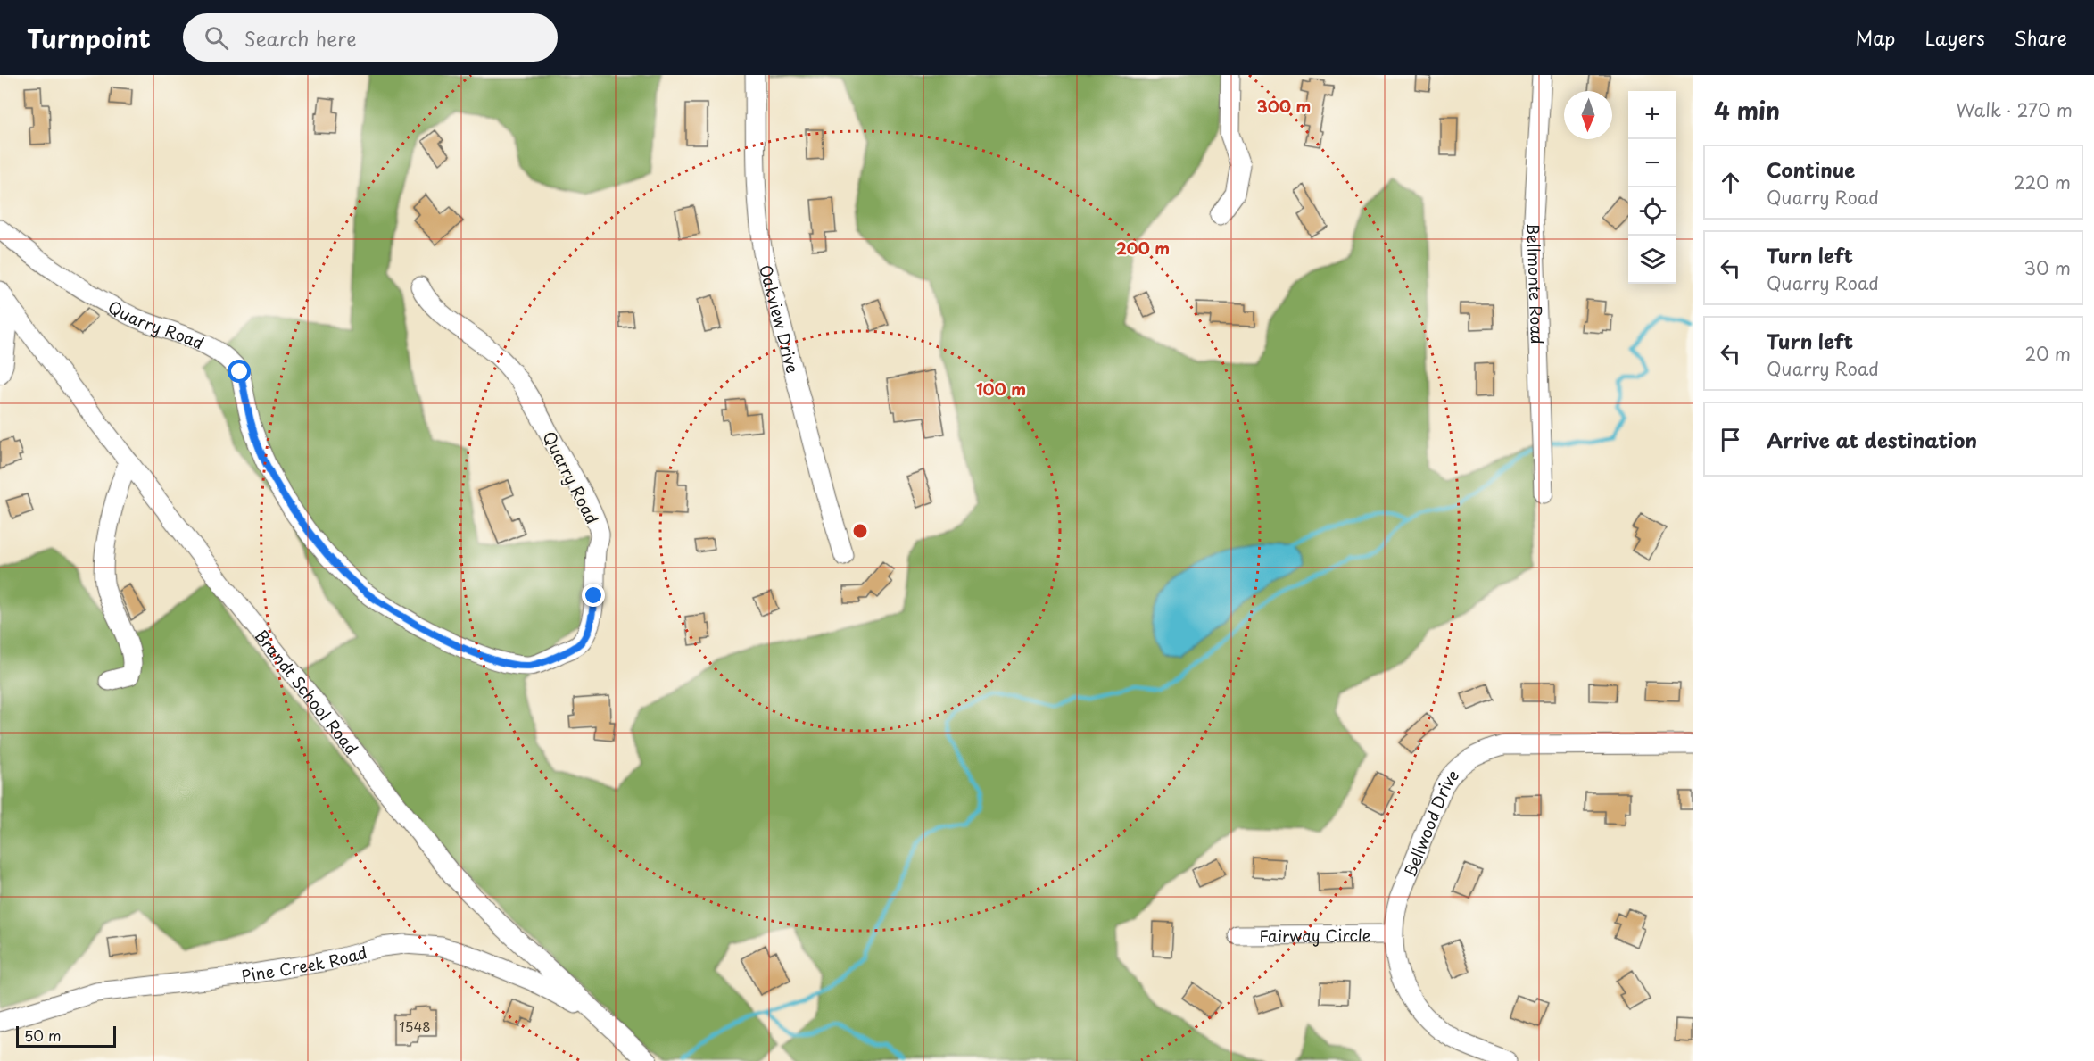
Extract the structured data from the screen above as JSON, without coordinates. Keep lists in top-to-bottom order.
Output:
{
  "streets": {
    "street": [
      "Bellmonte Road",
      "Oakview Drive",
      "Quarry Road",
      "Brandt School Road",
      "Bellwood Drive",
      "Fairway Circle",
      "Pine Creek Road"
    ]
  },
  "crossings": [
    ["Brandt School Road", "Pine Creek Road"],
    ["Bellwood Drive", "Fairway Circle"]
  ],
  "house_numbers": ["1548"],
  "scale_bar": "50 m",
  "north": "bottom",
  "page": {
    "header": "Turnpoint",
    "search": "Search here",
    "nav": ["Map", "Layers", "Share"],
    "heading": ["4 min", "Walk · 270 m"],
    "map_buttons": ["+", "−"],
    "list": [
      ["Continue", "Quarry Road", "220 m"],
      ["Turn left", "Quarry Road", "30 m"],
      ["Turn left", "Quarry Road", "20 m"],
      "Arrive at destination"
    ],
    "scale": "50 m"
  },
  "rings": ["300 m", "200 m", "100 m"]
}
